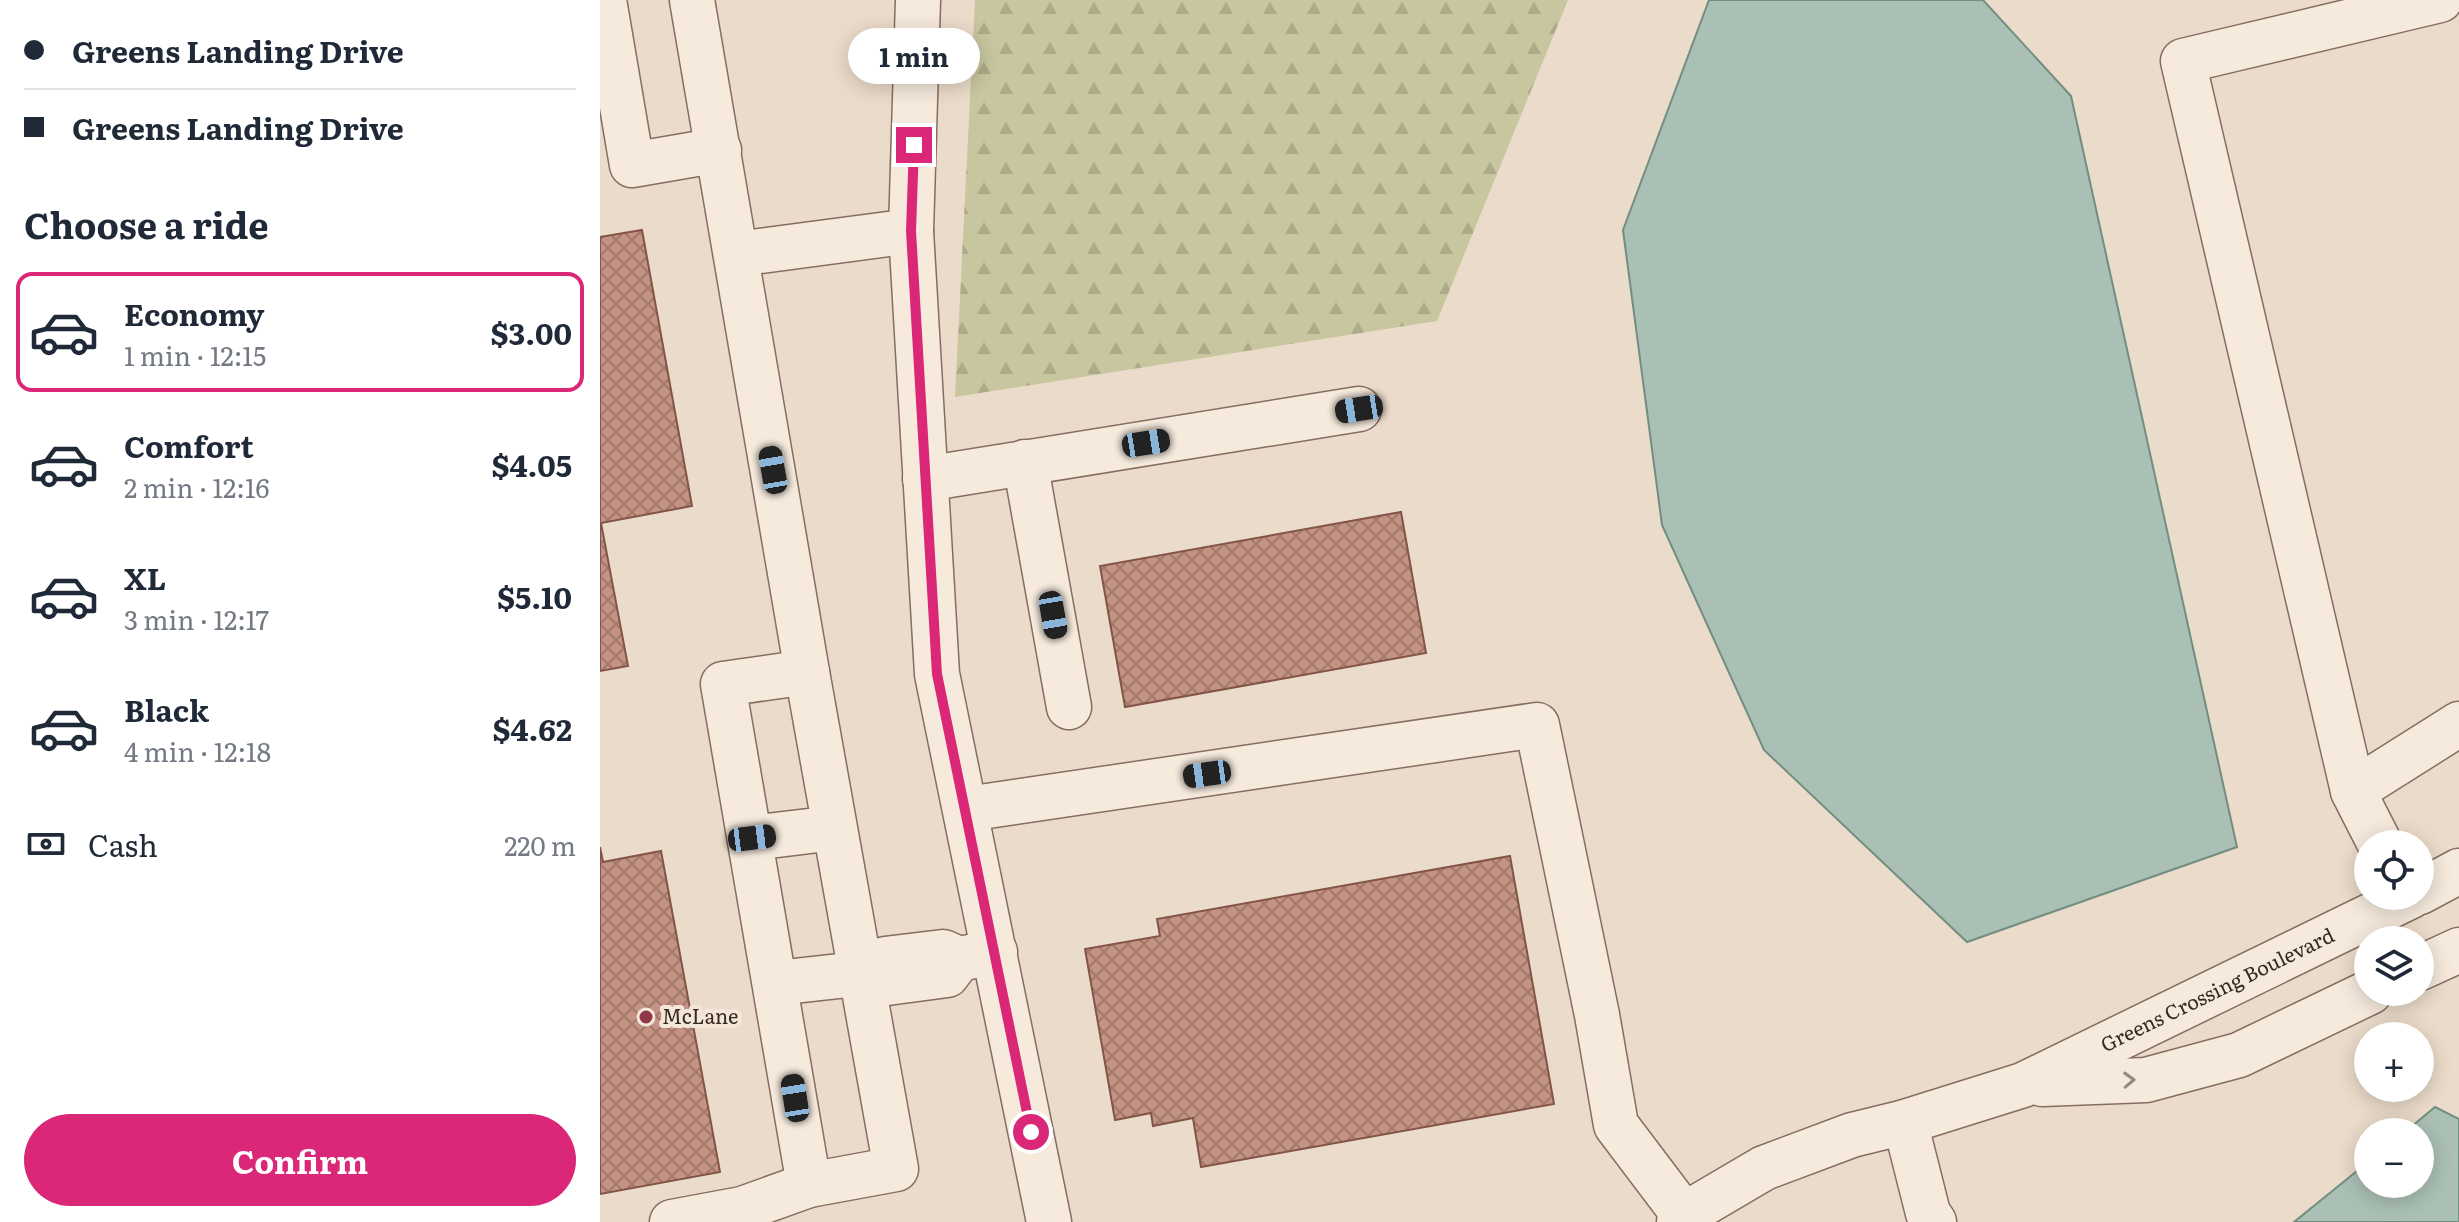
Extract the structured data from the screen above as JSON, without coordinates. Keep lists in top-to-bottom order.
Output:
{
  "streets": {
    "street": ["Greens Crossing Boulevard"]
  },
  "places": ["McLane"],
  "page": {
    "banner": ["Greens Landing Drive", "Greens Landing Drive"],
    "bubble": "1 min",
    "heading": "Choose a ride",
    "list": [
      {
        "name": "Economy",
        "note": "1 min · 12:15",
        "value": "$3.00"
      },
      {
        "name": "Comfort",
        "note": "2 min · 12:16",
        "value": "$4.05"
      },
      {
        "name": "XL",
        "note": "3 min · 12:17",
        "value": "$5.10"
      },
      {
        "name": "Black",
        "note": "4 min · 12:18",
        "value": "$4.62"
      }
    ],
    "pay": ["Cash", "220 m"],
    "map_buttons": ["+", "−"],
    "buttons": "Confirm"
  }
}
